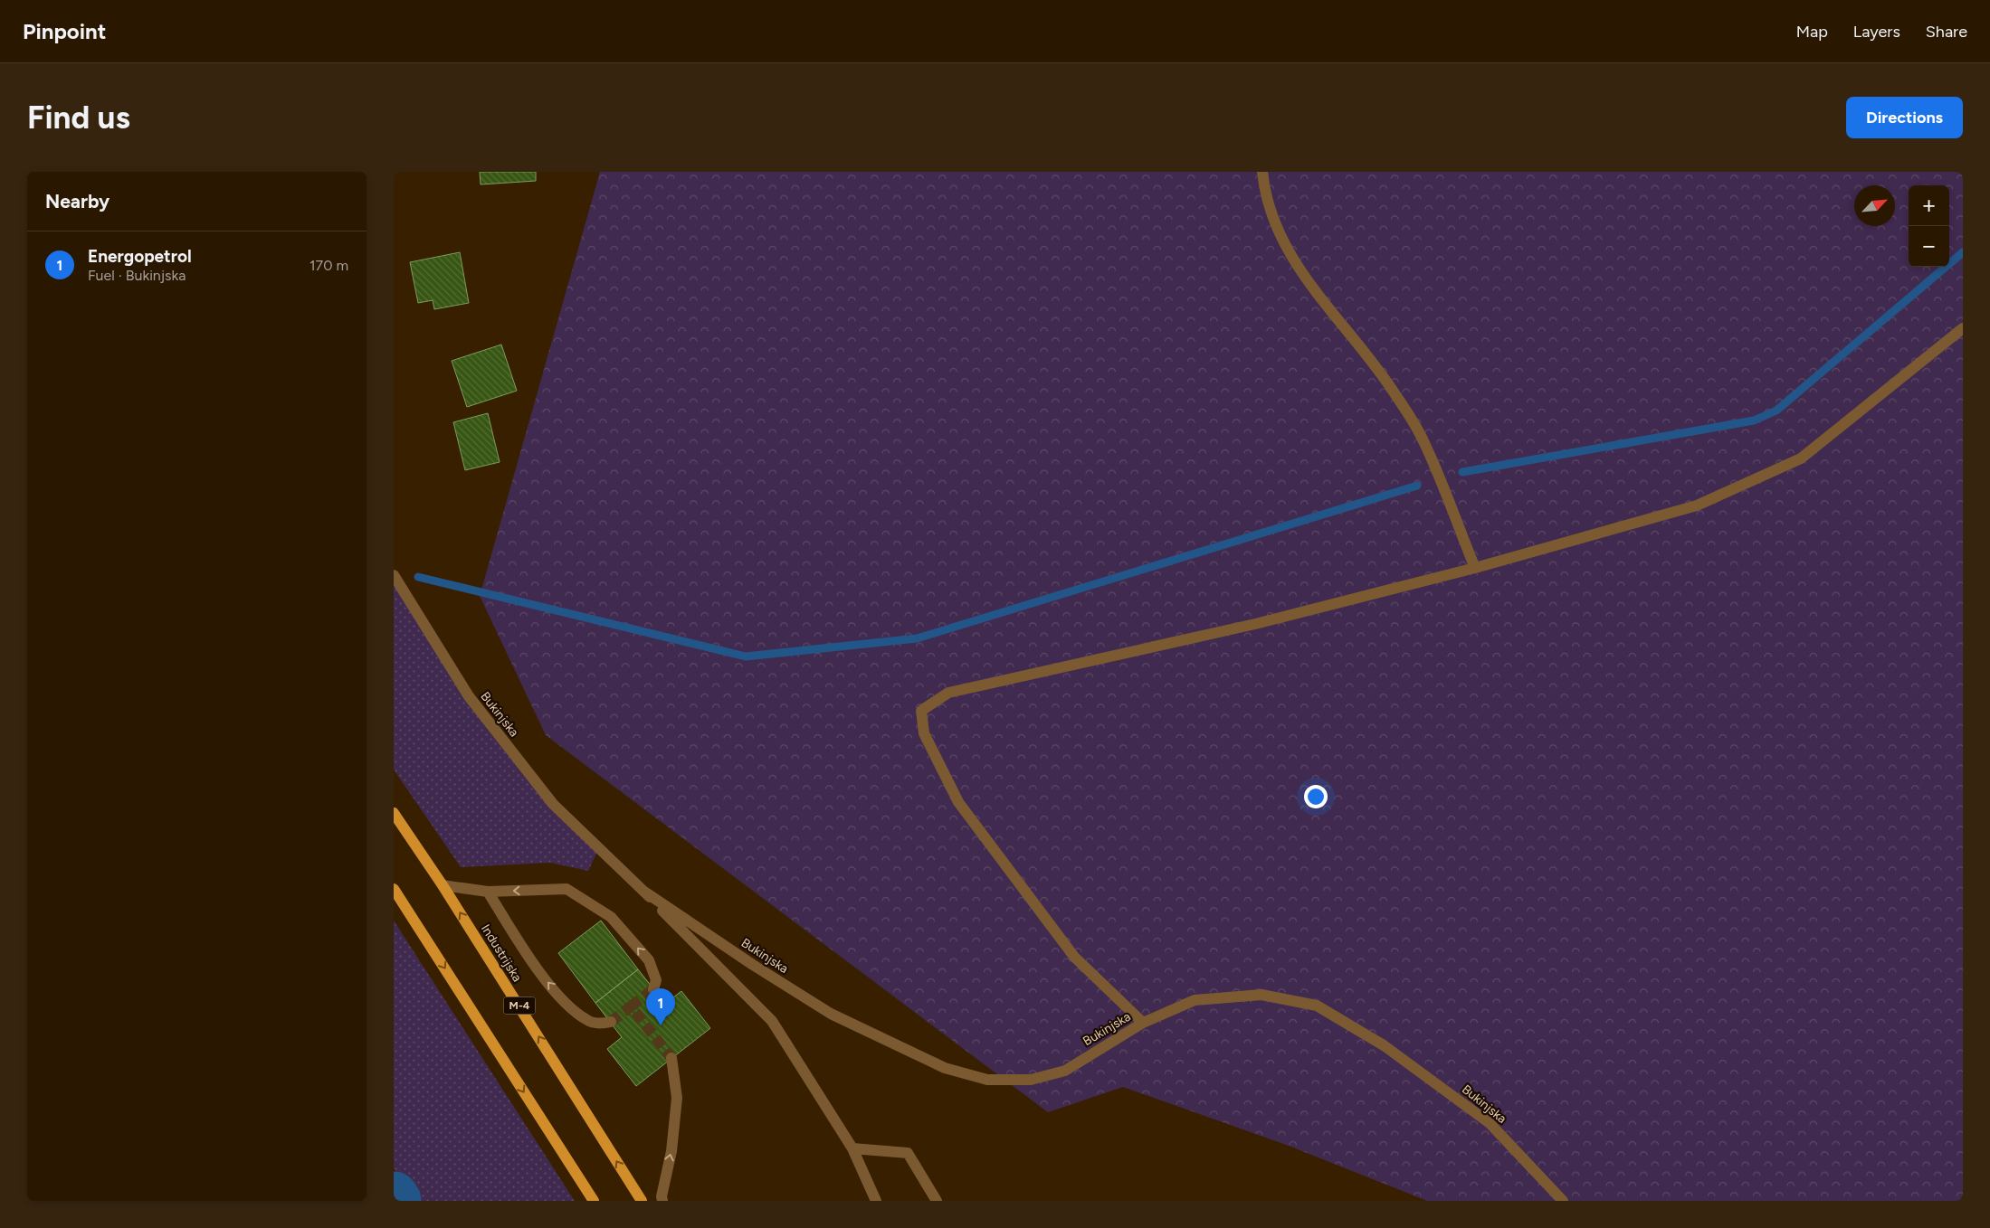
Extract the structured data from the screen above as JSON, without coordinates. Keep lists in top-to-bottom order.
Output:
{
  "streets": {
    "main road": ["Industrijska", "M-4"],
    "street": ["Bukinjska"]
  },
  "north": "top right",
  "page": {
    "header": "Pinpoint",
    "nav": ["Map", "Layers", "Share"],
    "buttons": "Directions",
    "title": "Find us",
    "heading": "Nearby",
    "map_buttons": ["+", "−"],
    "list": [
      {
        "mark": "1",
        "name": "Energopetrol",
        "note": "Fuel · Bukinjska",
        "value": "170 m"
      }
    ],
    "pins": "1"
  }
}
